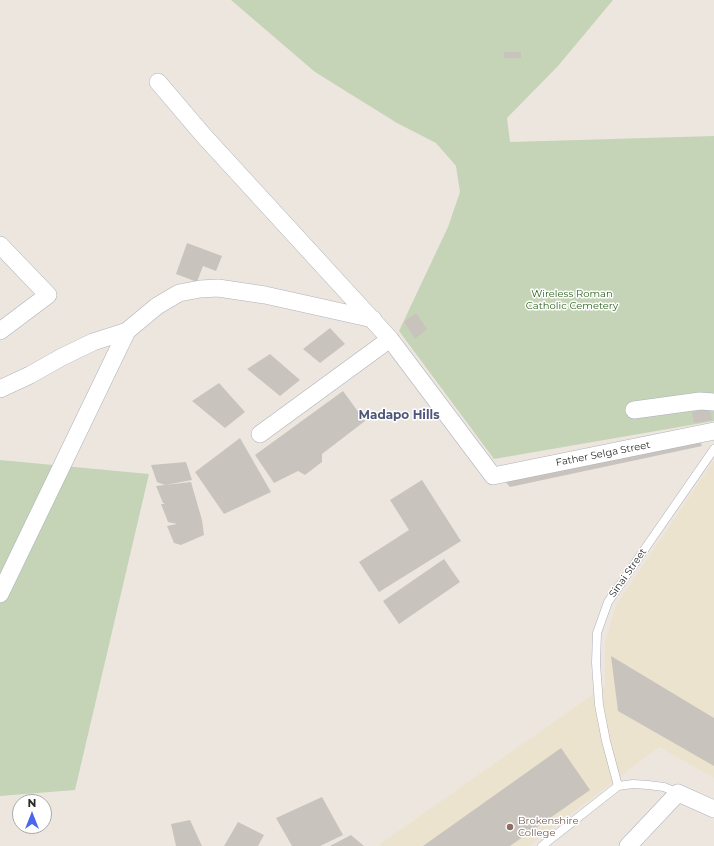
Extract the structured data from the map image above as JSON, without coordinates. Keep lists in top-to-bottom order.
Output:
{
  "streets": {
    "street": ["Father Selga Street"],
    "lane": ["Sinai Street"]
  },
  "districts": ["Madapo Hills"],
  "parks": ["Wireless Roman Catholic Cemetery"],
  "places": ["Brokenshire College"],
  "north": "top"
}
